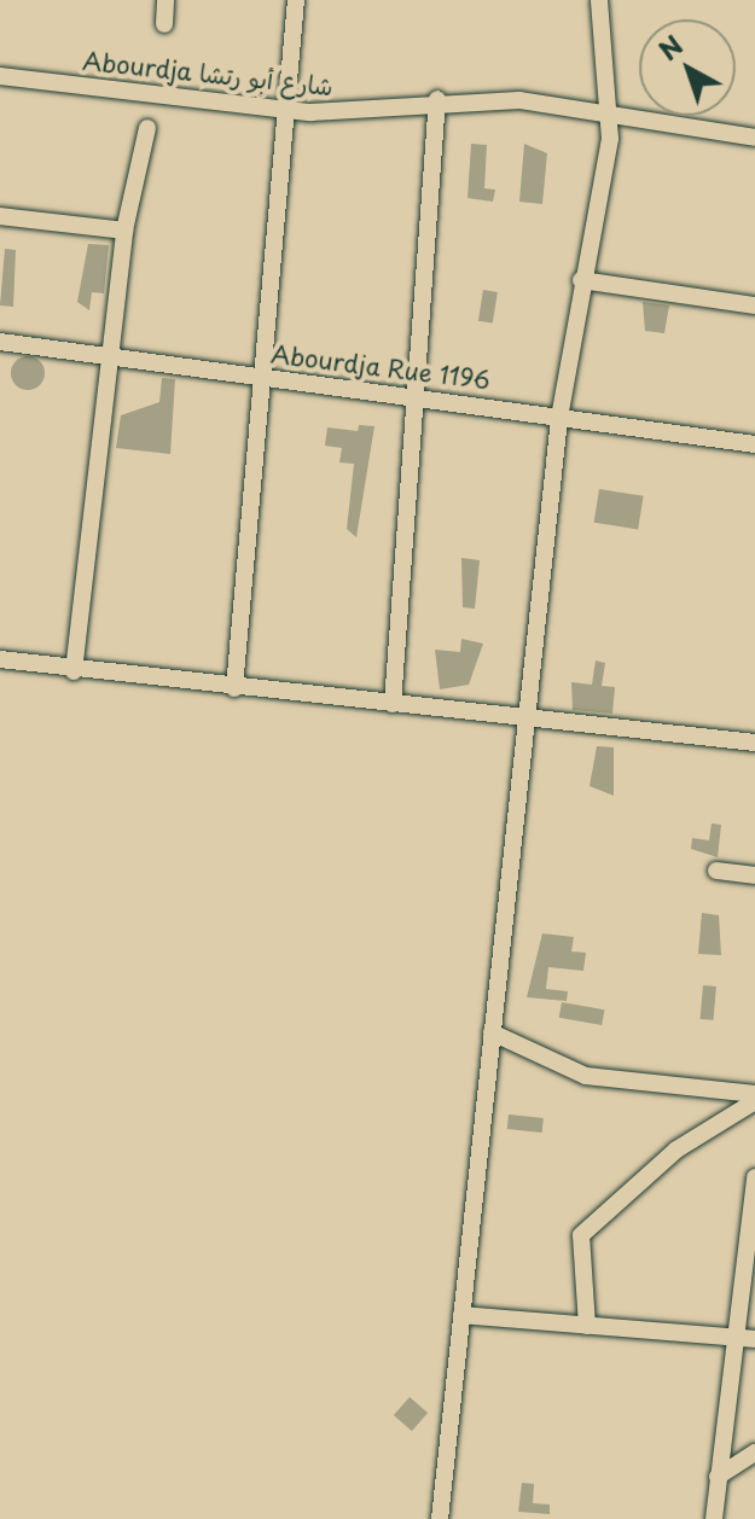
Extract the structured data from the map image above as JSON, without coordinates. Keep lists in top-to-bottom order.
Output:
{
  "streets": {
    "street": ["Abourdja شارع أبو رتشا", "Abourdja Rue 1196"]
  },
  "north": "top left"
}
